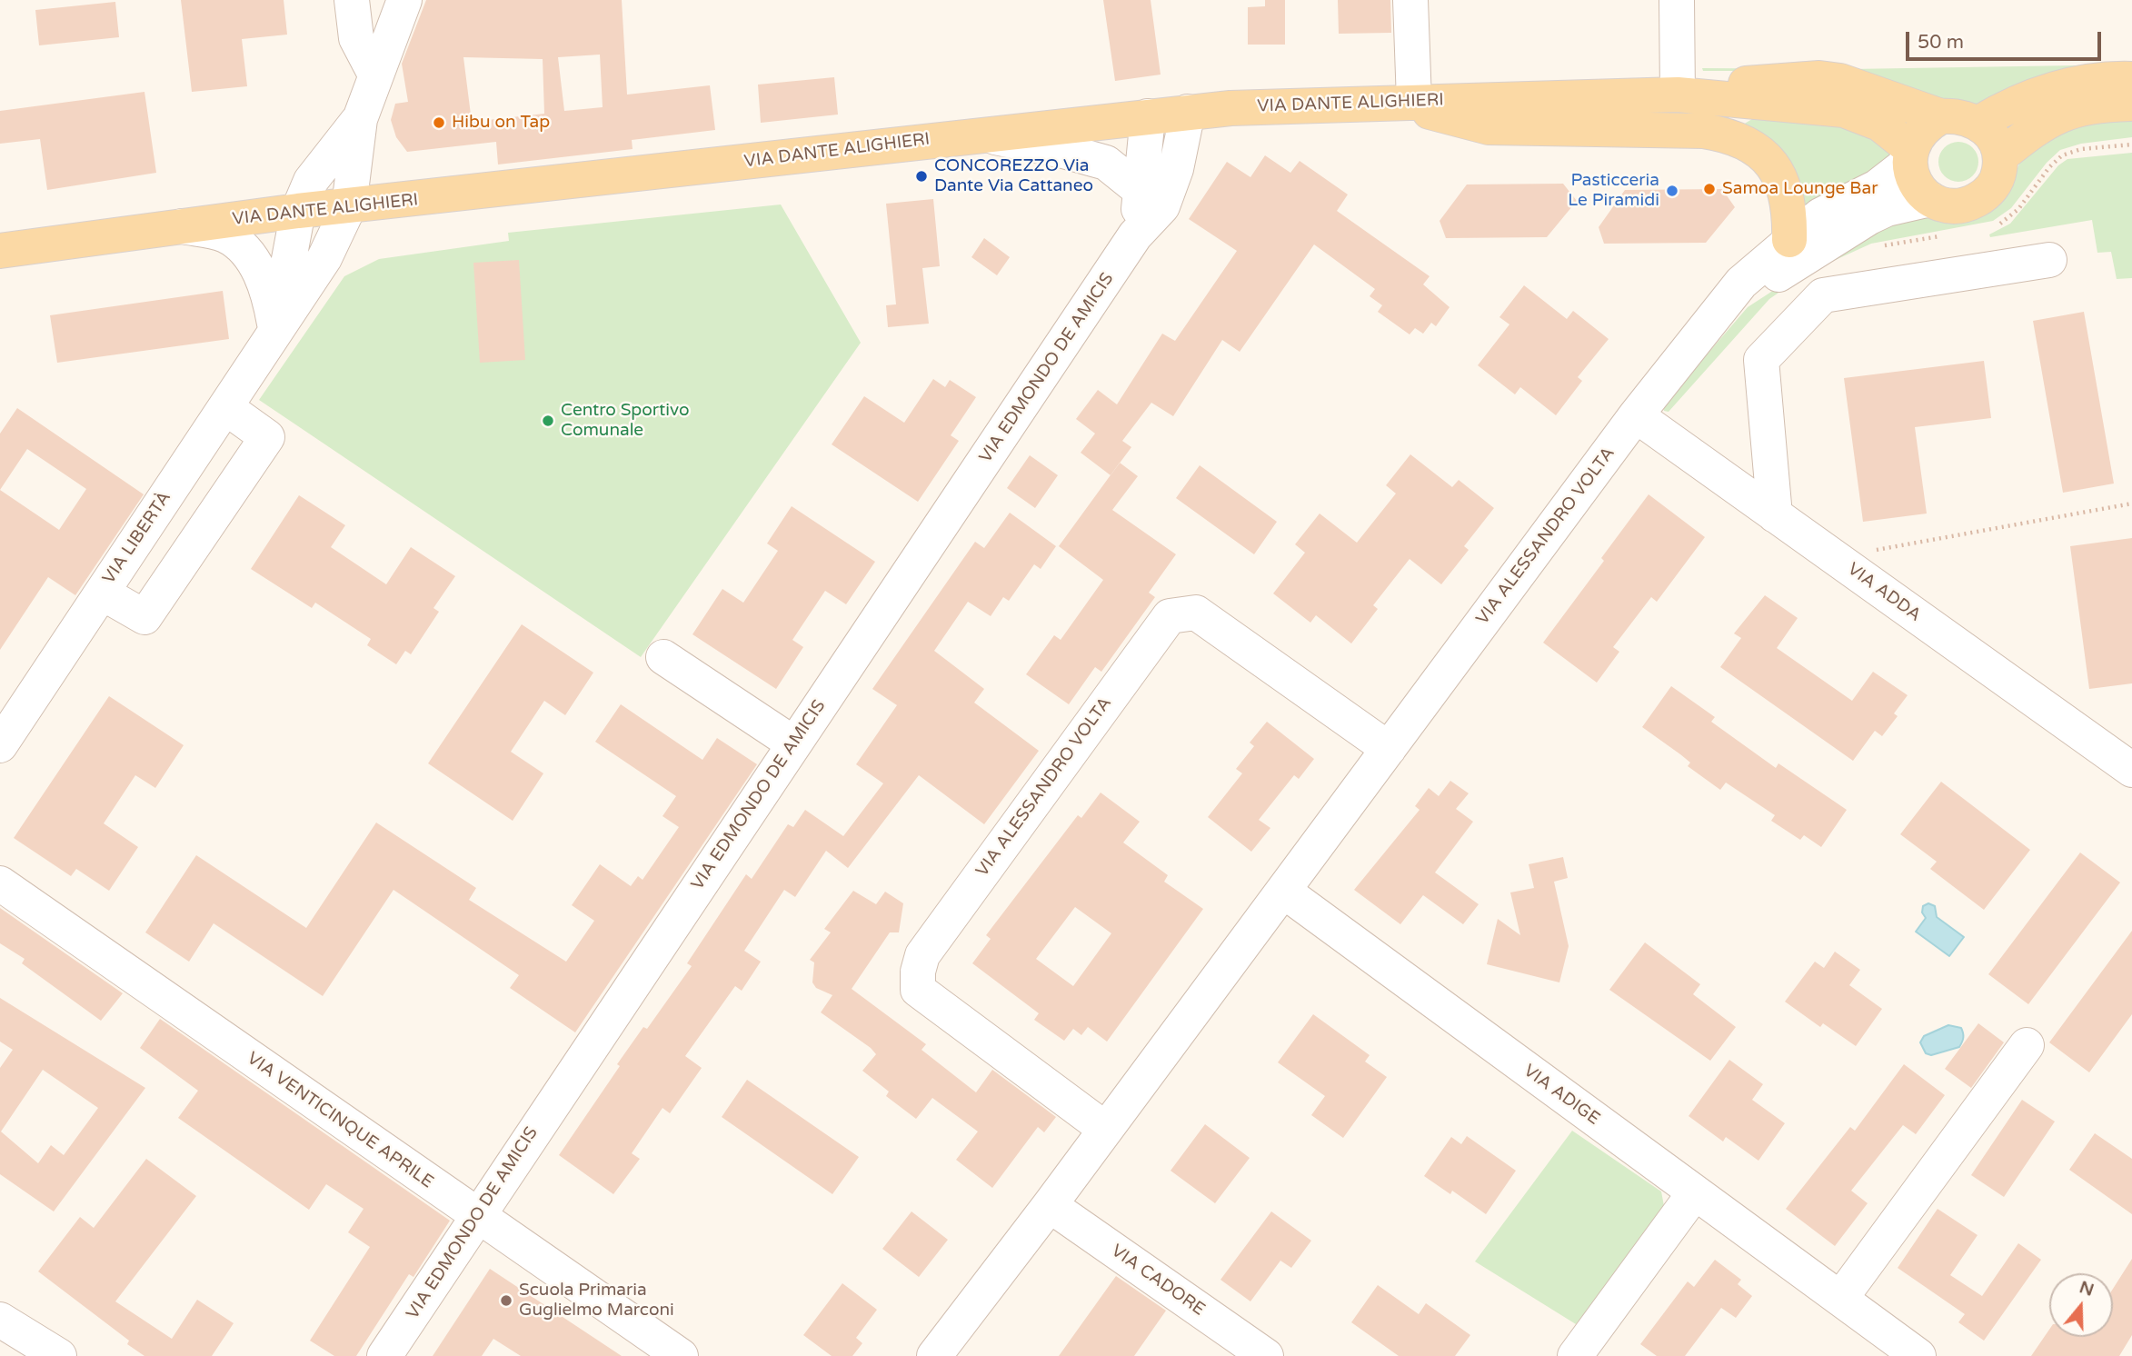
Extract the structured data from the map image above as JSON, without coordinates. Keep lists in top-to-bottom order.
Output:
{
  "streets": {
    "main road": ["VIA DANTE ALIGHIERI"],
    "street": [
      "VIA EDMONDO DE AMICIS",
      "VIA ALESSANDRO VOLTA",
      "VIA LIBERTÀ",
      "VIA ADDA",
      "VIA ADIGE",
      "VIA VENTICINQUE APRILE",
      "VIA CADORE"
    ]
  },
  "crossings": [
    ["VIA DANTE ALIGHIERI", "VIA EDMONDO DE AMICIS"],
    ["VIA DANTE ALIGHIERI", "VIA LIBERTÀ"],
    ["VIA EDMONDO DE AMICIS", "VIA VENTICINQUE APRILE"],
    ["VIA ALESSANDRO VOLTA", "VIA ADDA"],
    ["VIA ALESSANDRO VOLTA", "VIA ADIGE"],
    ["VIA ALESSANDRO VOLTA", "VIA CADORE"]
  ],
  "places": [
    "Hibu on Tap",
    "CONCOREZZO Via Dante Via Cattaneo",
    "Samoa Lounge Bar",
    "Pasticceria Le Piramidi",
    "Centro Sportivo Comunale",
    "Scuola Primaria Guglielmo Marconi"
  ],
  "scale_bar": "50 m",
  "north": "top"
}
